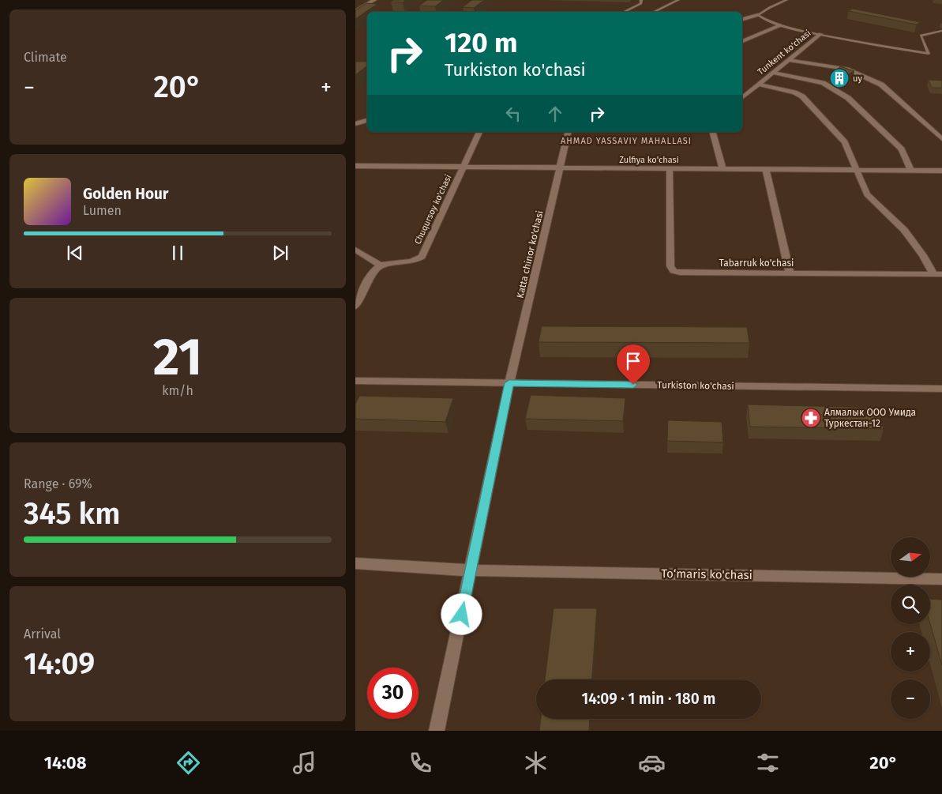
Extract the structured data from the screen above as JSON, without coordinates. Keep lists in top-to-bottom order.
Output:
{
  "streets": {
    "street": [
      "Tunkent ko'chasi",
      "Zulfiya ko'chasi",
      "Chuqursoy ko'chasi",
      "Katta chinor ko'chasi",
      "Tabarruk ko'chasi",
      "Turkiston ko'chasi",
      "To‘maris ko'chasi"
    ]
  },
  "crossings": [
    ["Zulfiya ko'chasi", "Chuqursoy ko'chasi"],
    ["Zulfiya ko'chasi", "Katta chinor ko'chasi"],
    ["Zulfiya ko'chasi", "Tabarruk ko'chasi"],
    ["Katta chinor ko'chasi", "Turkiston ko'chasi"],
    ["Katta chinor ko'chasi", "To‘maris ko'chasi"]
  ],
  "districts": ["AHMAD YASSAVIY MAHALLASI"],
  "places": {
    "building": ["uy"],
    "pharmacy": ["Алмалык ООО Умида Туркестан-12"]
  },
  "north": "right",
  "page": {
    "tile": [
      "Climate",
      ["21", "km/h"],
      ["Range · 69%", "345 km"],
      ["Arrival", "14:09"]
    ],
    "turn": ["120 m", "Turkiston ko'chasi"],
    "heat": ["−", "20°", "+"],
    "song": ["Golden Hour", "Lumen"],
    "map_buttons": ["+", "−"],
    "limit": "30",
    "trip": "14:09 · 1 min · 180 m",
    "tabs": ["14:08", "20°"]
  }
}
